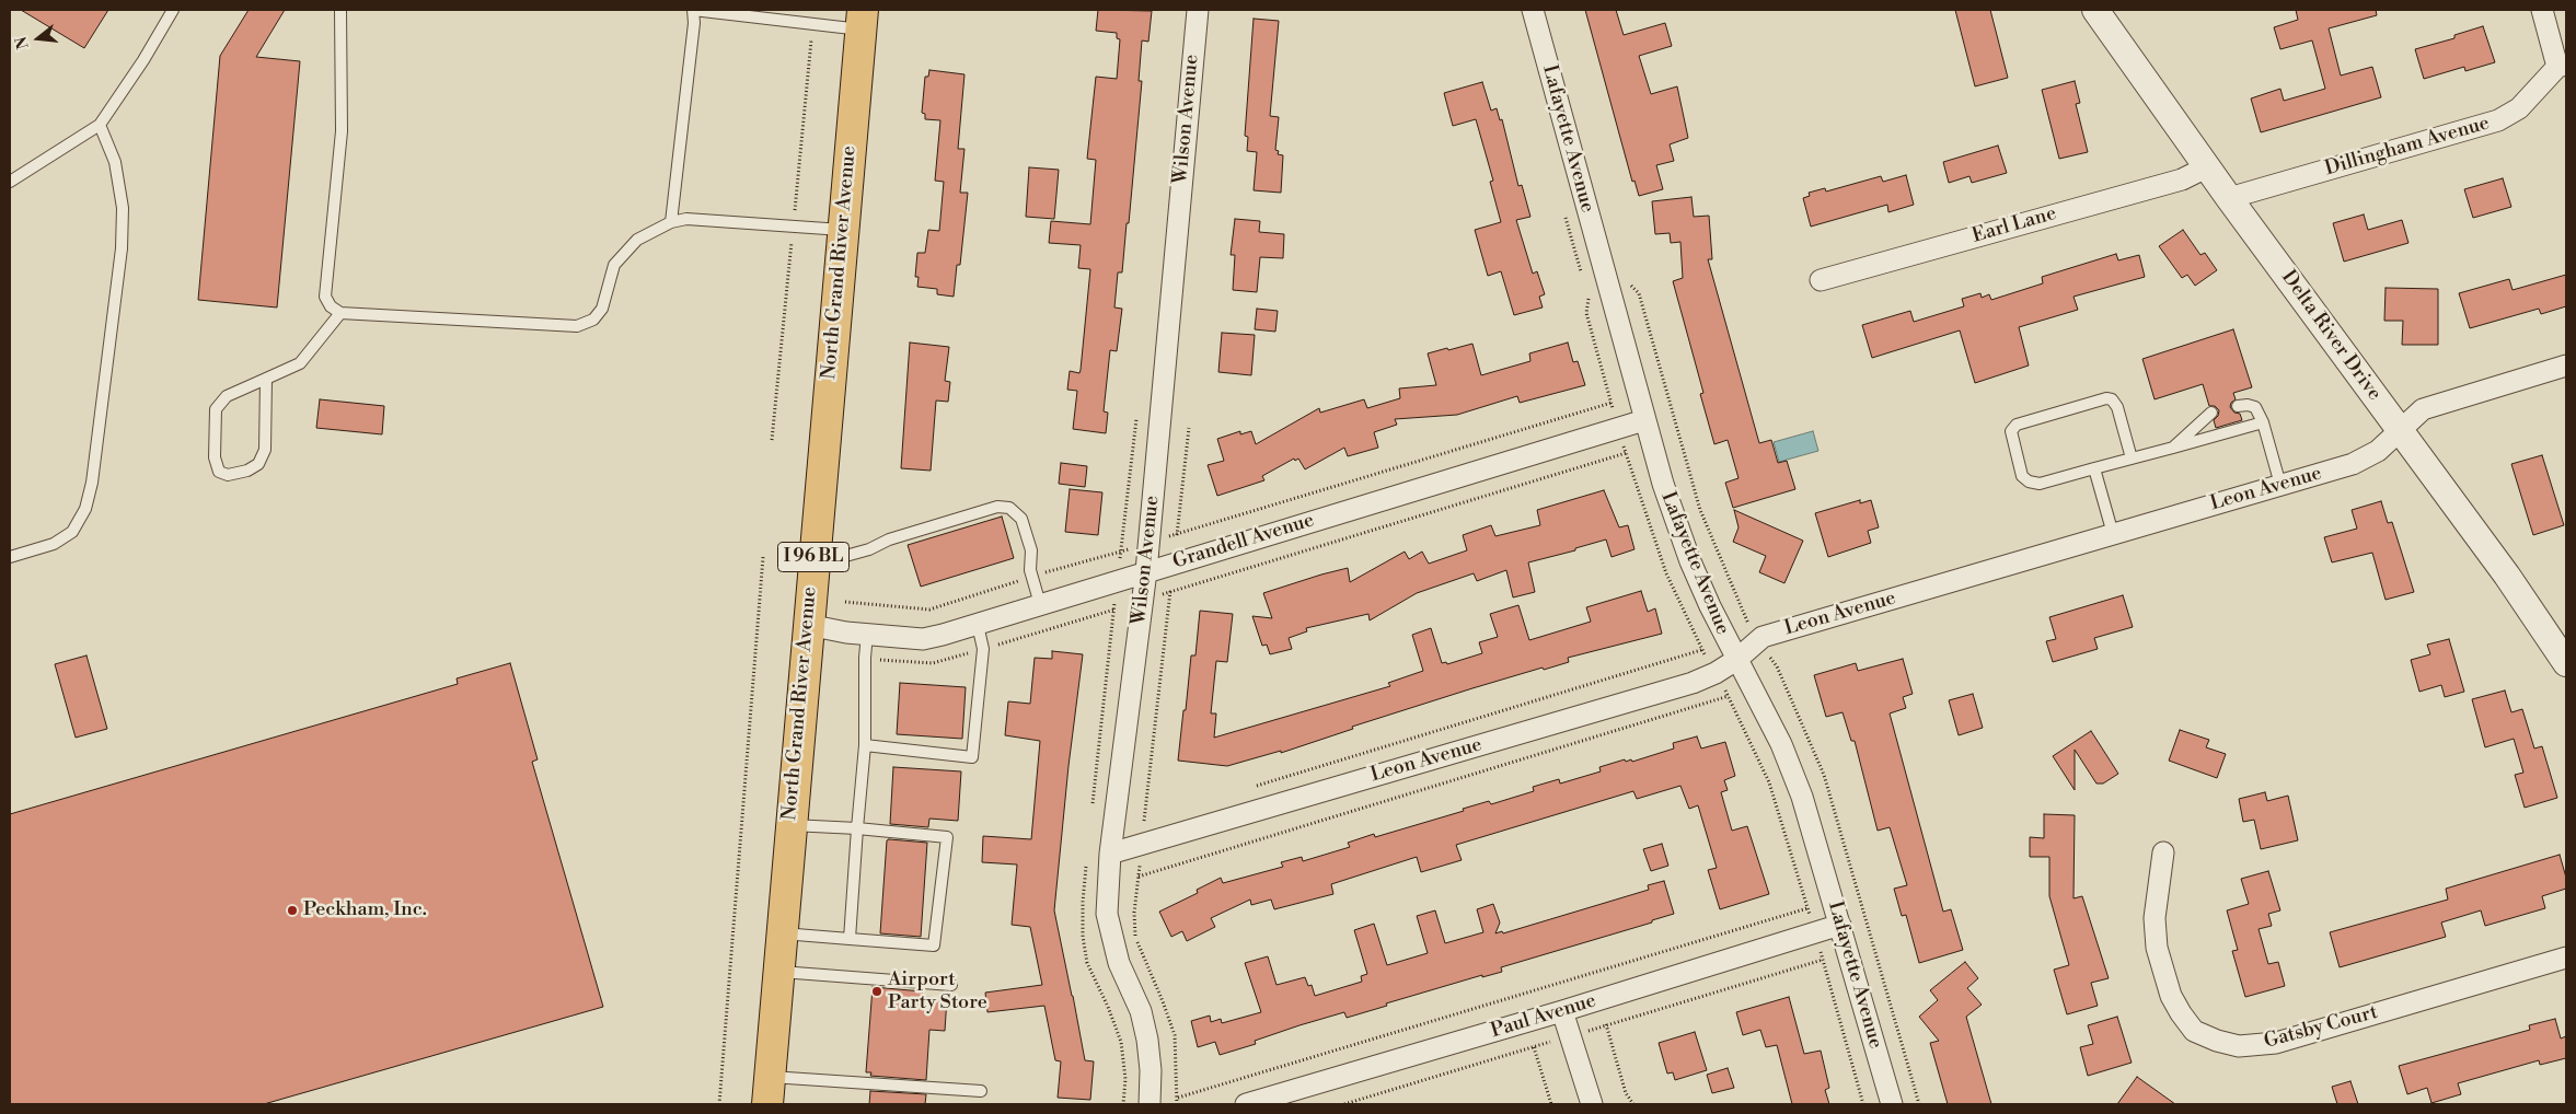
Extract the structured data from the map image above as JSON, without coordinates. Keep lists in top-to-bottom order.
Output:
{
  "streets": {
    "main road": ["North Grand River Avenue", "I 96 BL"],
    "street": [
      "Wilson Avenue",
      "Lafayette Avenue",
      "Dillingham Avenue",
      "Earl Lane",
      "Delta River Drive",
      "Leon Avenue",
      "Grandell Avenue",
      "Paul Avenue",
      "Gatsby Court"
    ]
  },
  "crossings": [
    ["Wilson Avenue", "Leon Avenue"],
    ["Wilson Avenue", "Grandell Avenue"],
    ["Lafayette Avenue", "Leon Avenue"],
    ["Lafayette Avenue", "Grandell Avenue"],
    ["Lafayette Avenue", "Paul Avenue"],
    ["Dillingham Avenue", "Delta River Drive"],
    ["Earl Lane", "Delta River Drive"],
    ["North Grand River Avenue", "Grandell Avenue"],
    ["Delta River Drive", "Leon Avenue"]
  ],
  "places": ["Peckham, Inc.", "Airport Party Store"],
  "north": "left"
}
